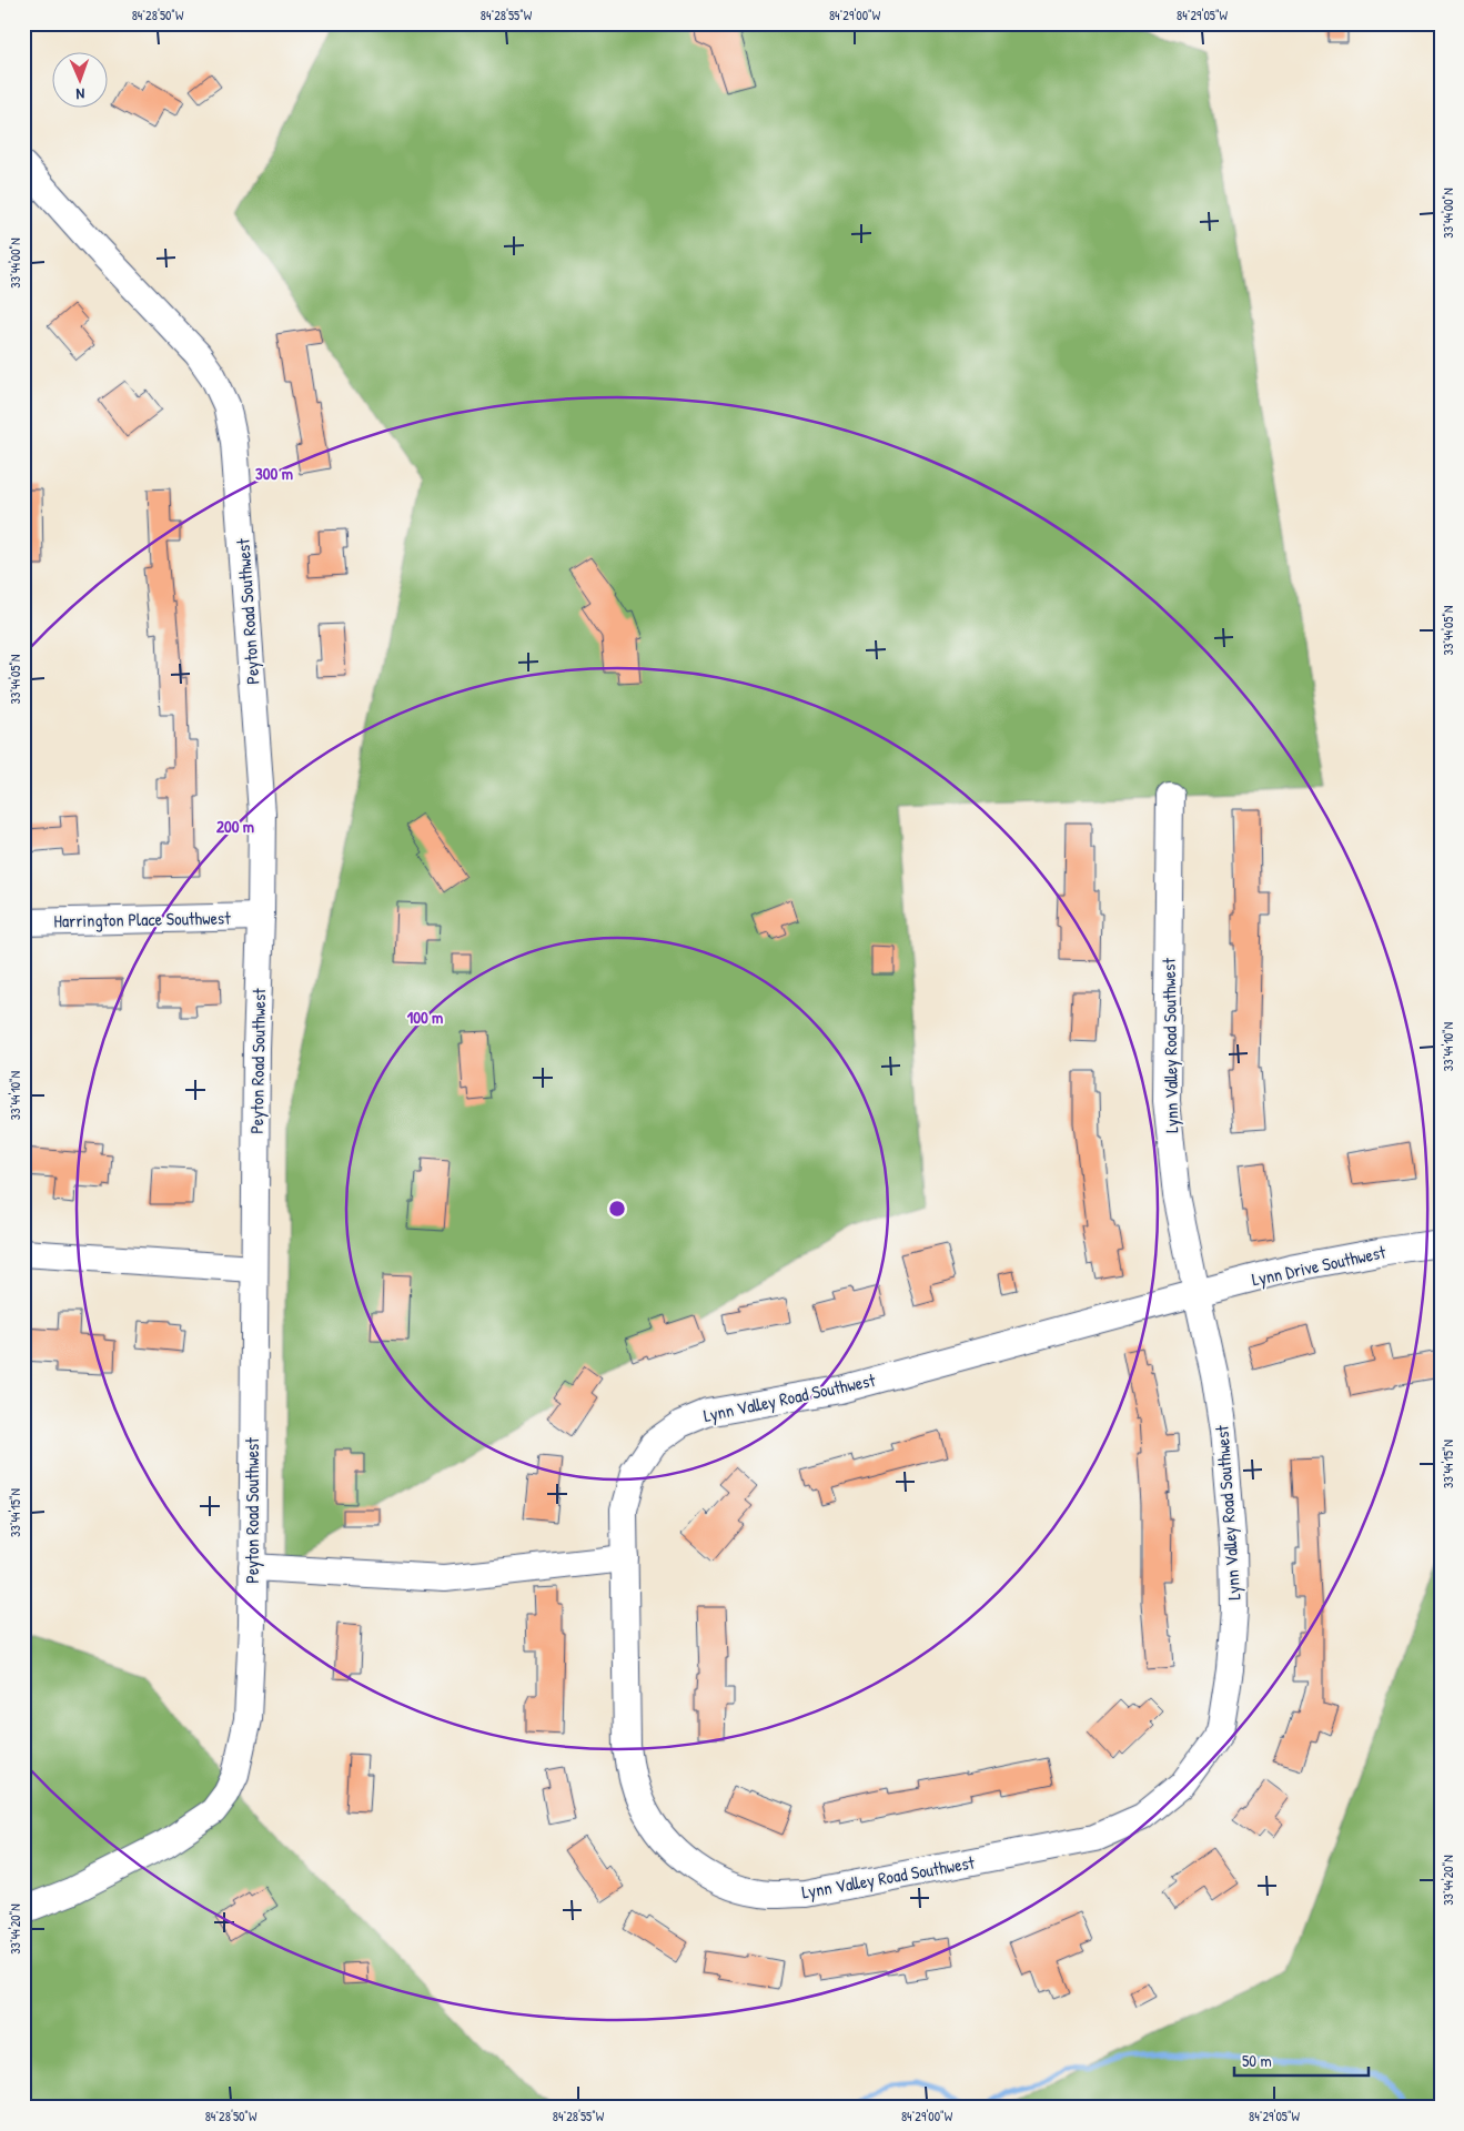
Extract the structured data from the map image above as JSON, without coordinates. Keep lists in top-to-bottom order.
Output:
{
  "streets": {
    "street": [
      "Peyton Road Southwest",
      "Harrington Place Southwest",
      "Lynn Valley Road Southwest",
      "Lynn Drive Southwest"
    ]
  },
  "crossings": [
    ["Peyton Road Southwest", "Harrington Place Southwest"],
    ["Lynn Valley Road Southwest", "Lynn Drive Southwest"]
  ],
  "scale_bar": "50 m",
  "north": "bottom",
  "coordinates": [
    "84°28'50\"W",
    "84°28'55\"W",
    "84°29'00\"W",
    "84°29'05\"W",
    "33°44'00\"N",
    "33°44'05\"N",
    "33°44'10\"N",
    "33°44'15\"N",
    "33°44'20\"N"
  ],
  "rings": ["300 m", "200 m", "100 m"]
}
